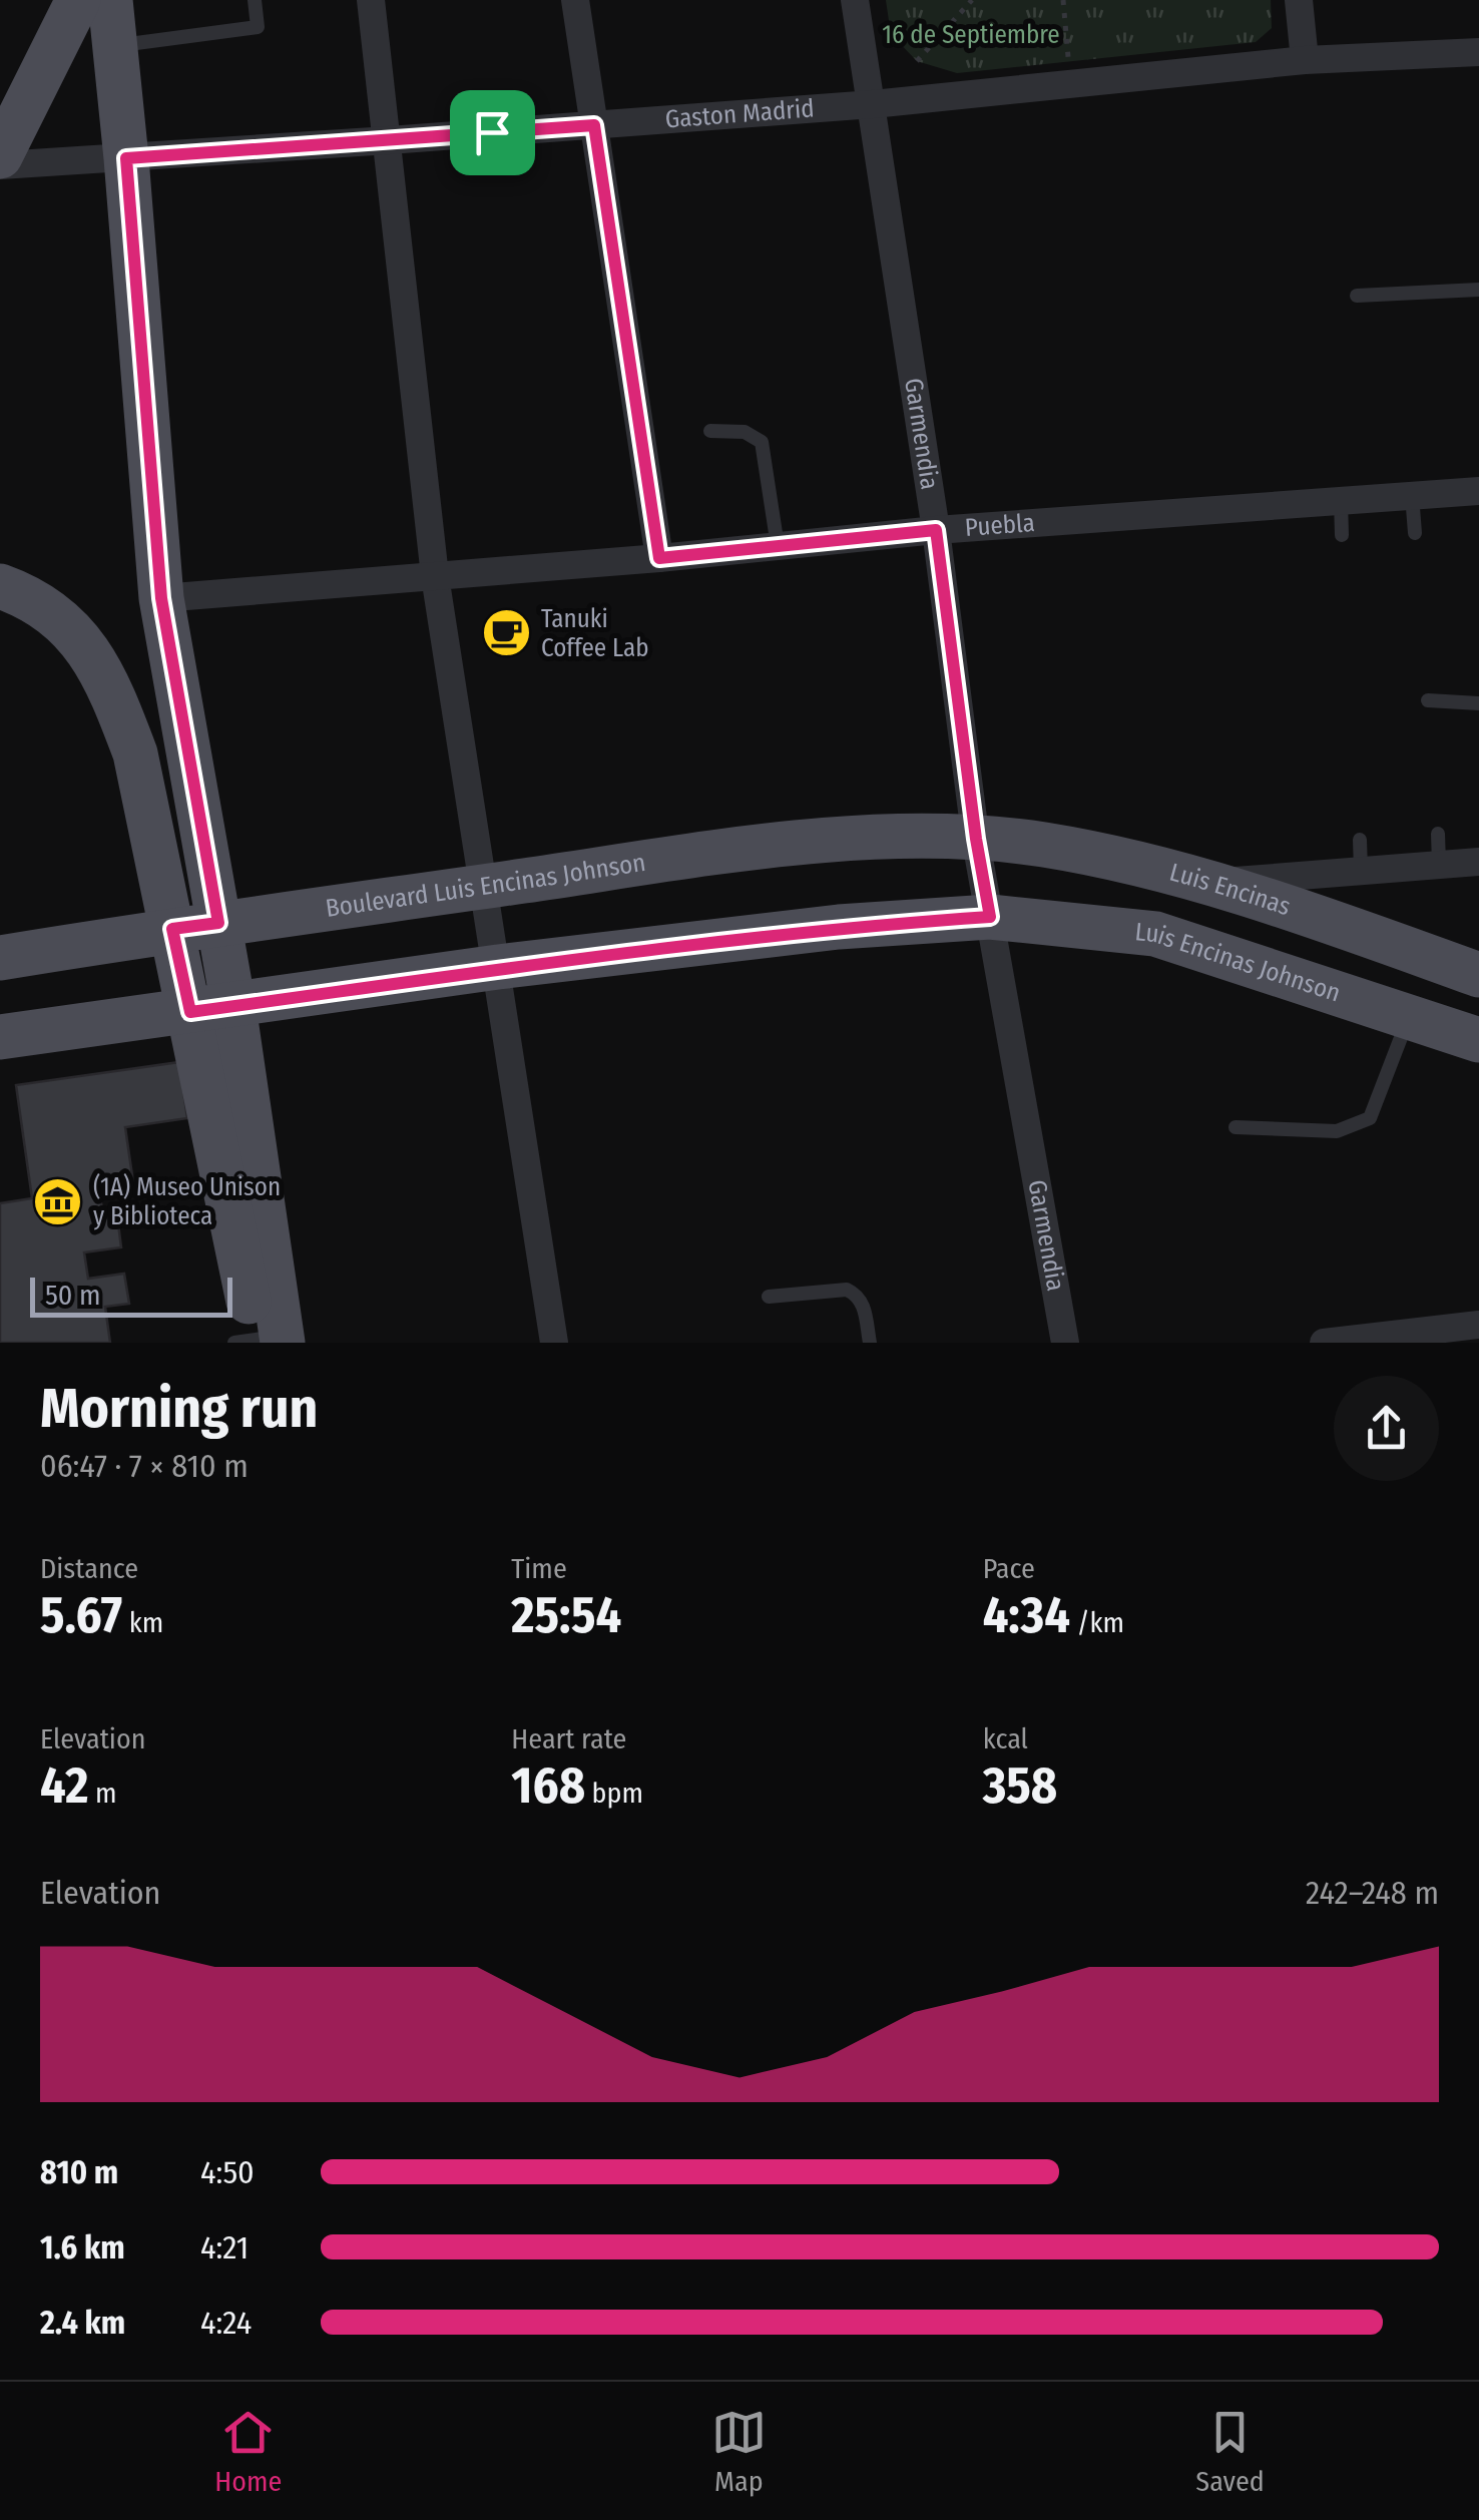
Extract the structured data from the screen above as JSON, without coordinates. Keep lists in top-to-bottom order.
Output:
{
  "streets": {
    "main road": ["Boulevard Luis Encinas Johnson", "Luis Encinas", "Luis Encinas Johnson"],
    "street": ["Gaston Madrid", "Garmendia", "Puebla"]
  },
  "crossings": [
    ["Gaston Madrid", "Garmendia"],
    ["Garmendia", "Puebla"],
    ["Garmendia", "Boulevard Luis Encinas Johnson"],
    ["Garmendia", "Luis Encinas"],
    ["Garmendia", "Luis Encinas Johnson"],
    ["Boulevard Luis Encinas Johnson", "Luis Encinas"]
  ],
  "parks": ["16 de Septiembre"],
  "places": {
    "cafe": ["Tanuki Coffee Lab"],
    "museum": ["(1A) Museo Unison y Biblioteca"]
  },
  "scale_bar": "50 m",
  "page": {
    "scale": "50 m",
    "heading": ["Morning run", "06:47 · 7 × 810 m"],
    "stats": [
      ["Distance", "5.67 km"],
      ["Time", "25:54"],
      ["Pace", "4:34 /km"],
      ["Elevation", "42 m"],
      ["Heart rate", "168 bpm"],
      ["kcal", "358"]
    ],
    "chart": ["Elevation", "242–248 m"],
    "list": [
      {
        "name": "810 m",
        "note": "4:50"
      },
      {
        "name": "1.6 km",
        "note": "4:21"
      },
      {
        "name": "2.4 km",
        "note": "4:24"
      }
    ],
    "tabs": ["Home", "Map", "Saved"]
  }
}
